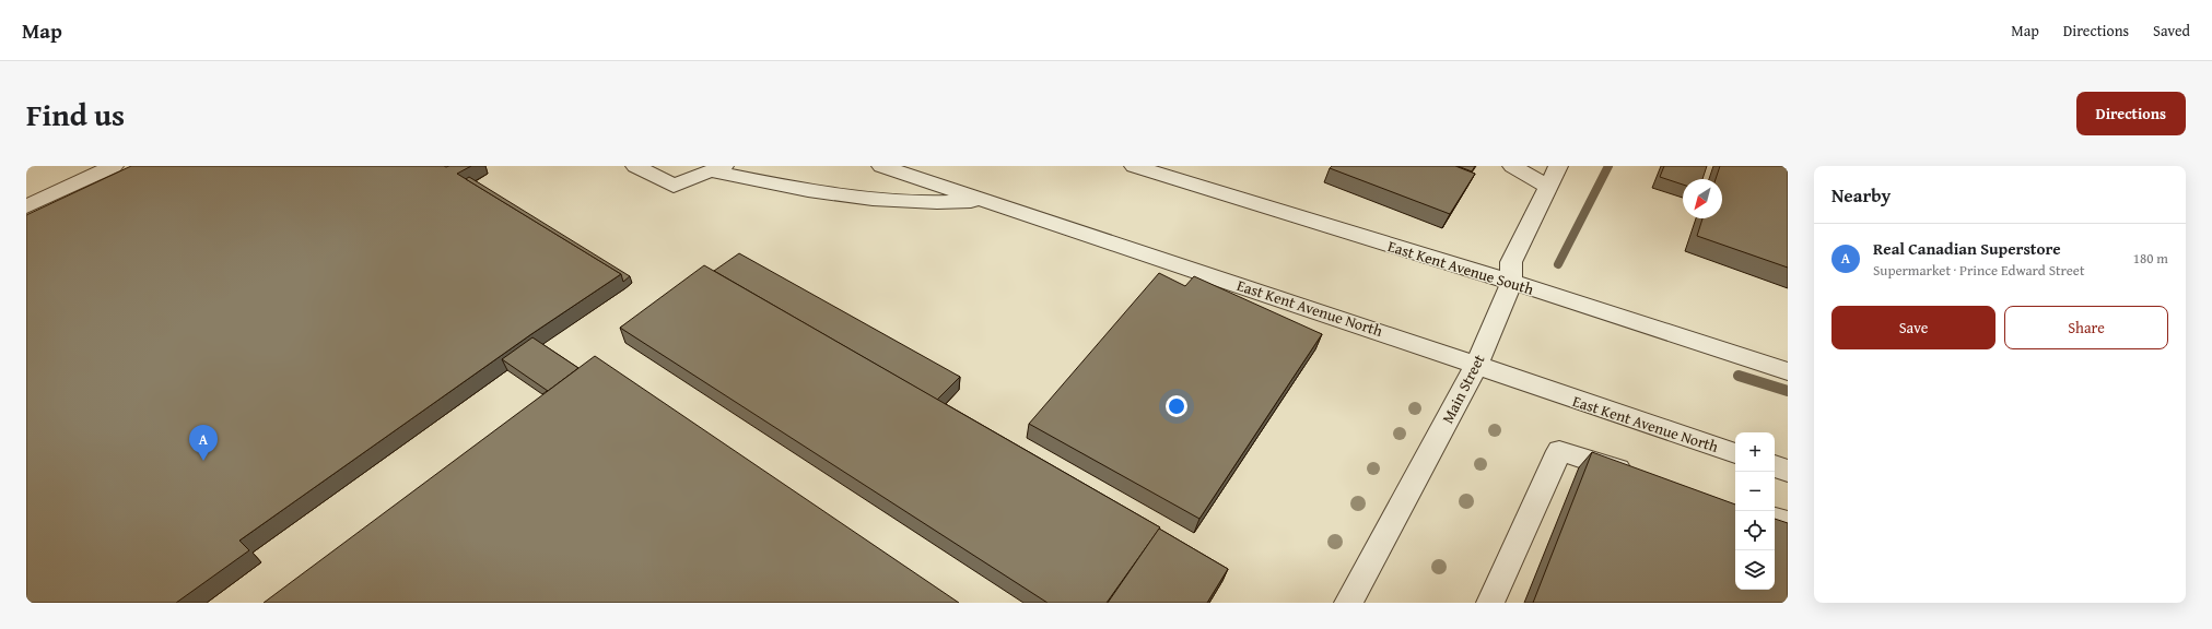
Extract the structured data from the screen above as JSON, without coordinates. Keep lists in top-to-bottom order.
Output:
{
  "streets": {
    "street": ["East Kent Avenue South", "East Kent Avenue North", "Main Street"]
  },
  "crossings": [
    ["East Kent Avenue South", "Main Street"],
    ["East Kent Avenue North", "Main Street"]
  ],
  "north": "bottom left",
  "page": {
    "header": "Map",
    "nav": ["Map", "Directions", "Saved"],
    "title": "Find us",
    "buttons": [
      "Directions",
      ["Save", "Share"]
    ],
    "heading": "Nearby",
    "list": [
      {
        "mark": "A",
        "name": "Real Canadian Superstore",
        "note": "Supermarket · Prince Edward Street",
        "value": "180 m"
      }
    ],
    "pins": "A",
    "map_buttons": ["+", "−"]
  }
}
